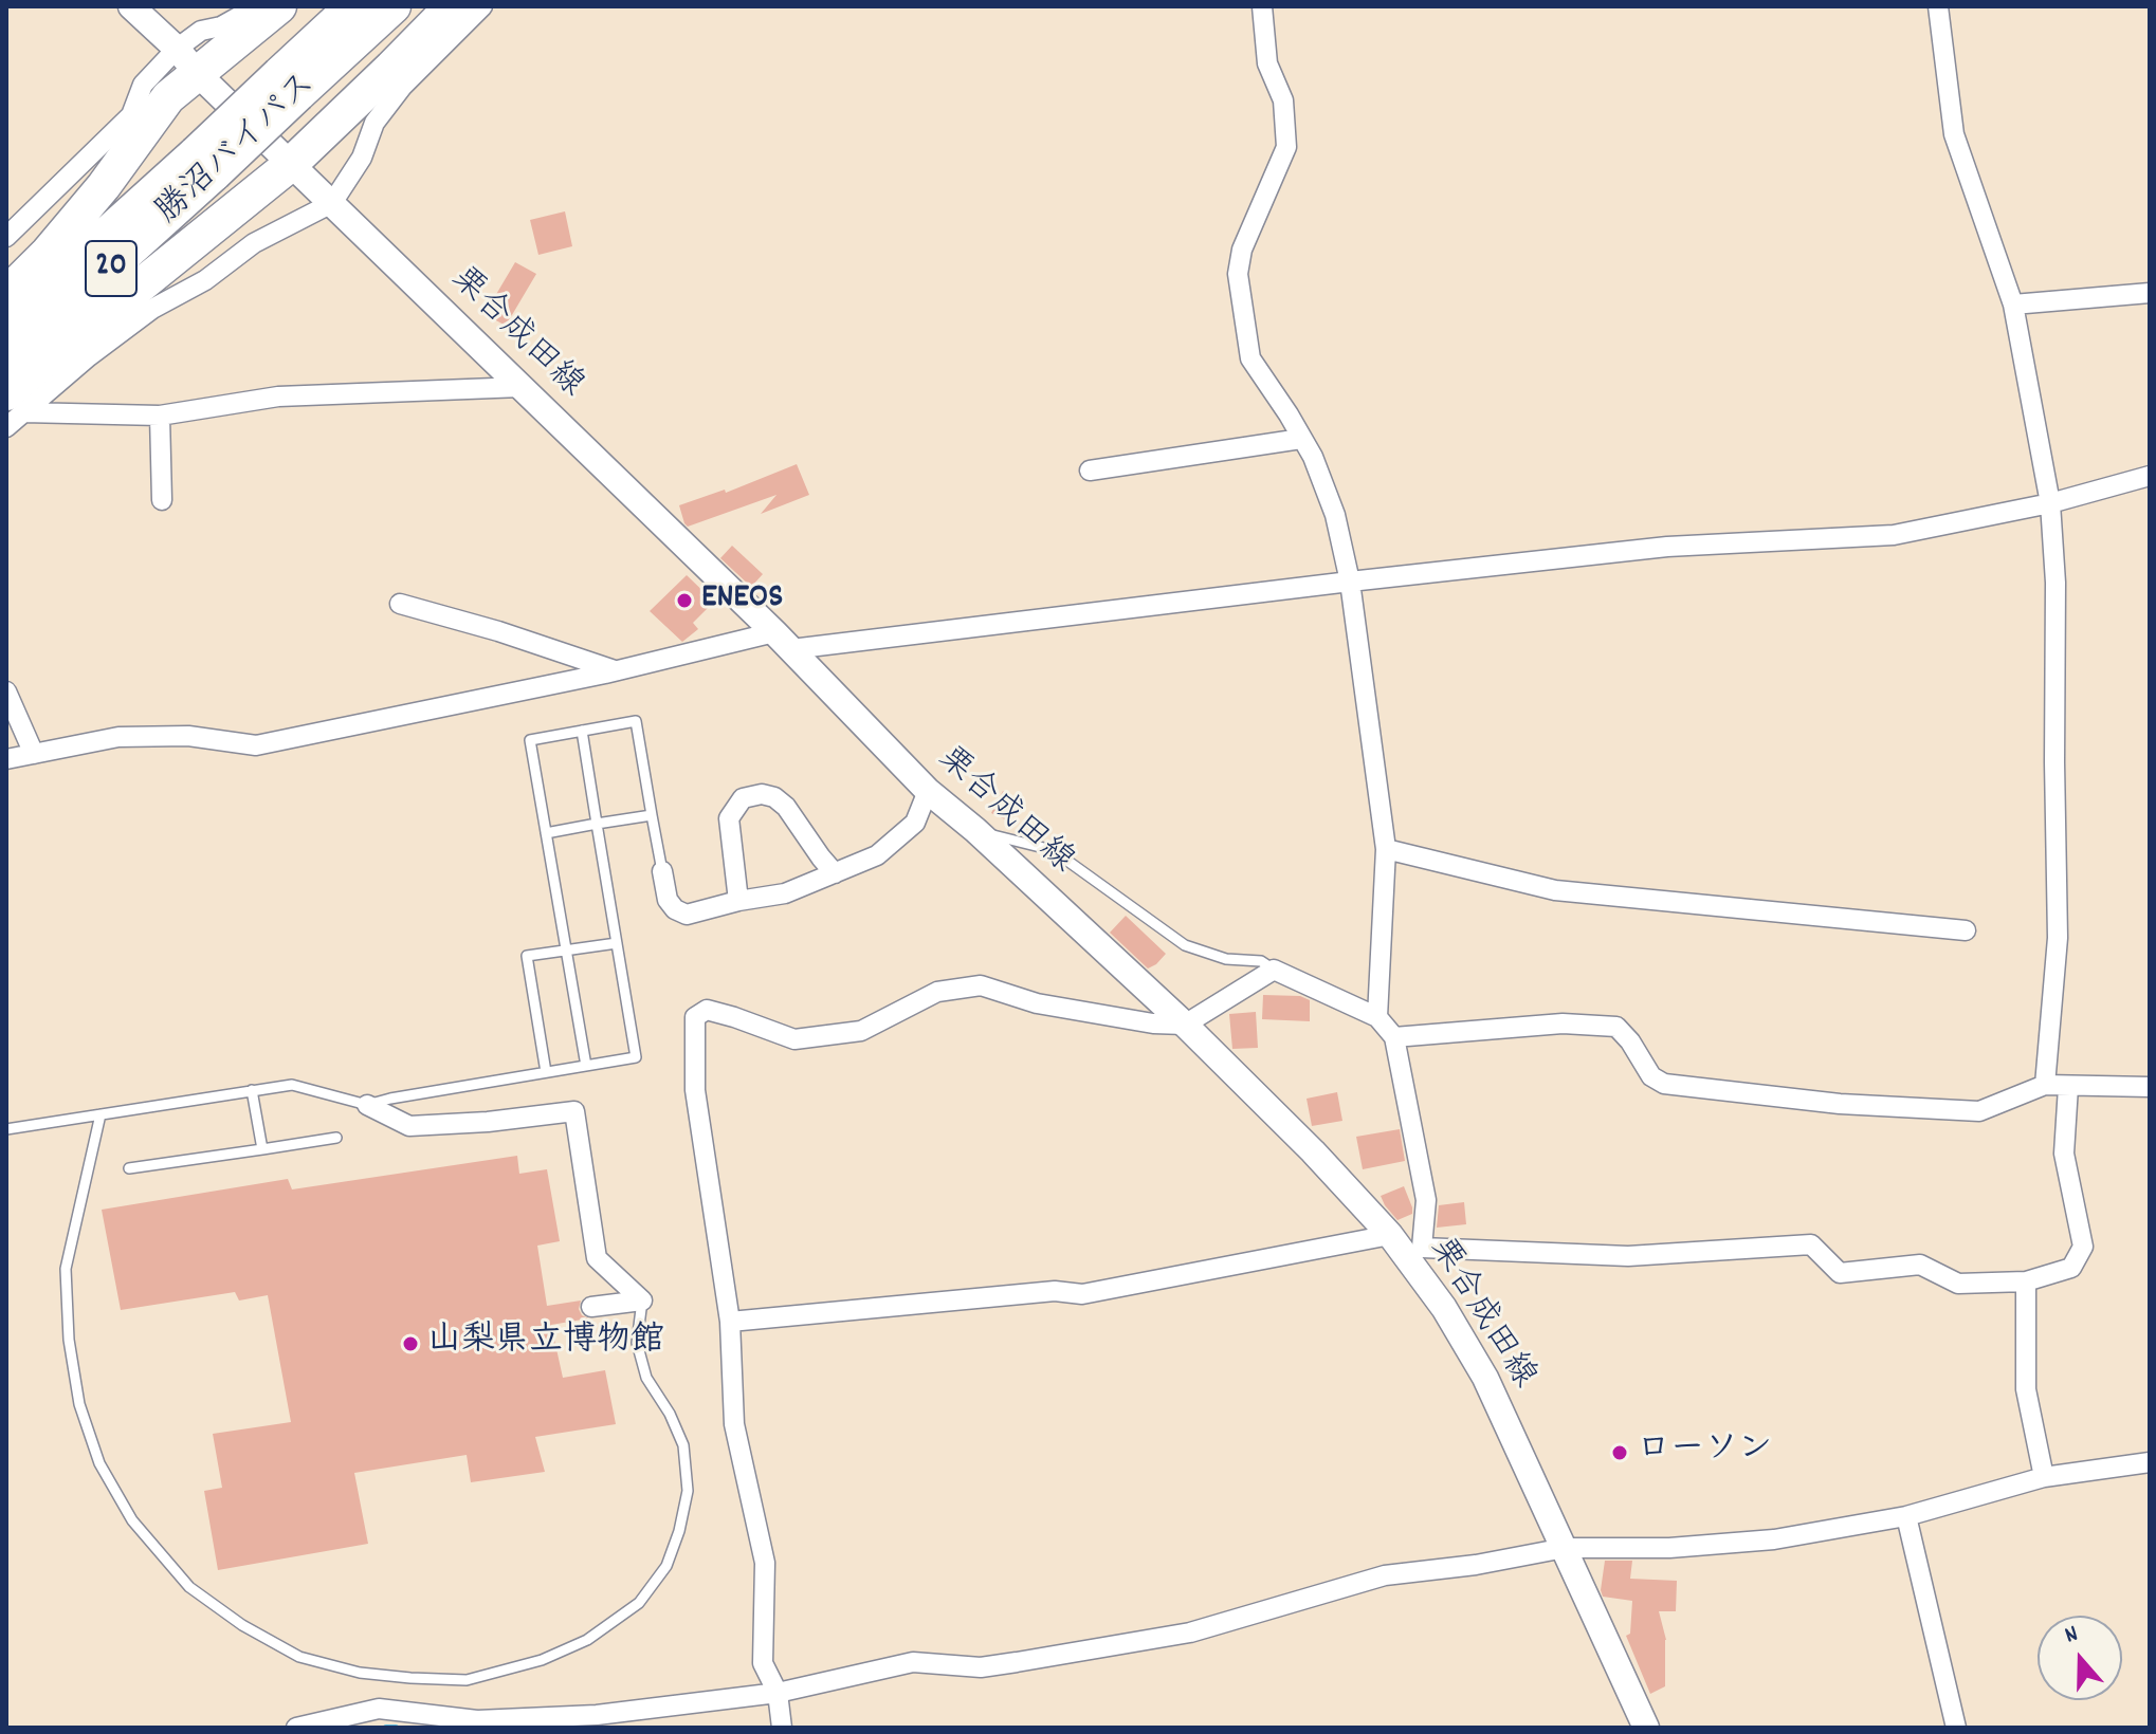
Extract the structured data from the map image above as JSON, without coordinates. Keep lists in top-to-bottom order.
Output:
{
  "streets": {
    "highway": ["勝沼バイパス", "20"],
    "main road": ["栗合成田線"]
  },
  "crossings": [
    ["勝沼バイパス", "20"]
  ],
  "places": ["ENEOS", "山梨県立博物館", "ローソン"],
  "north": "top"
}
